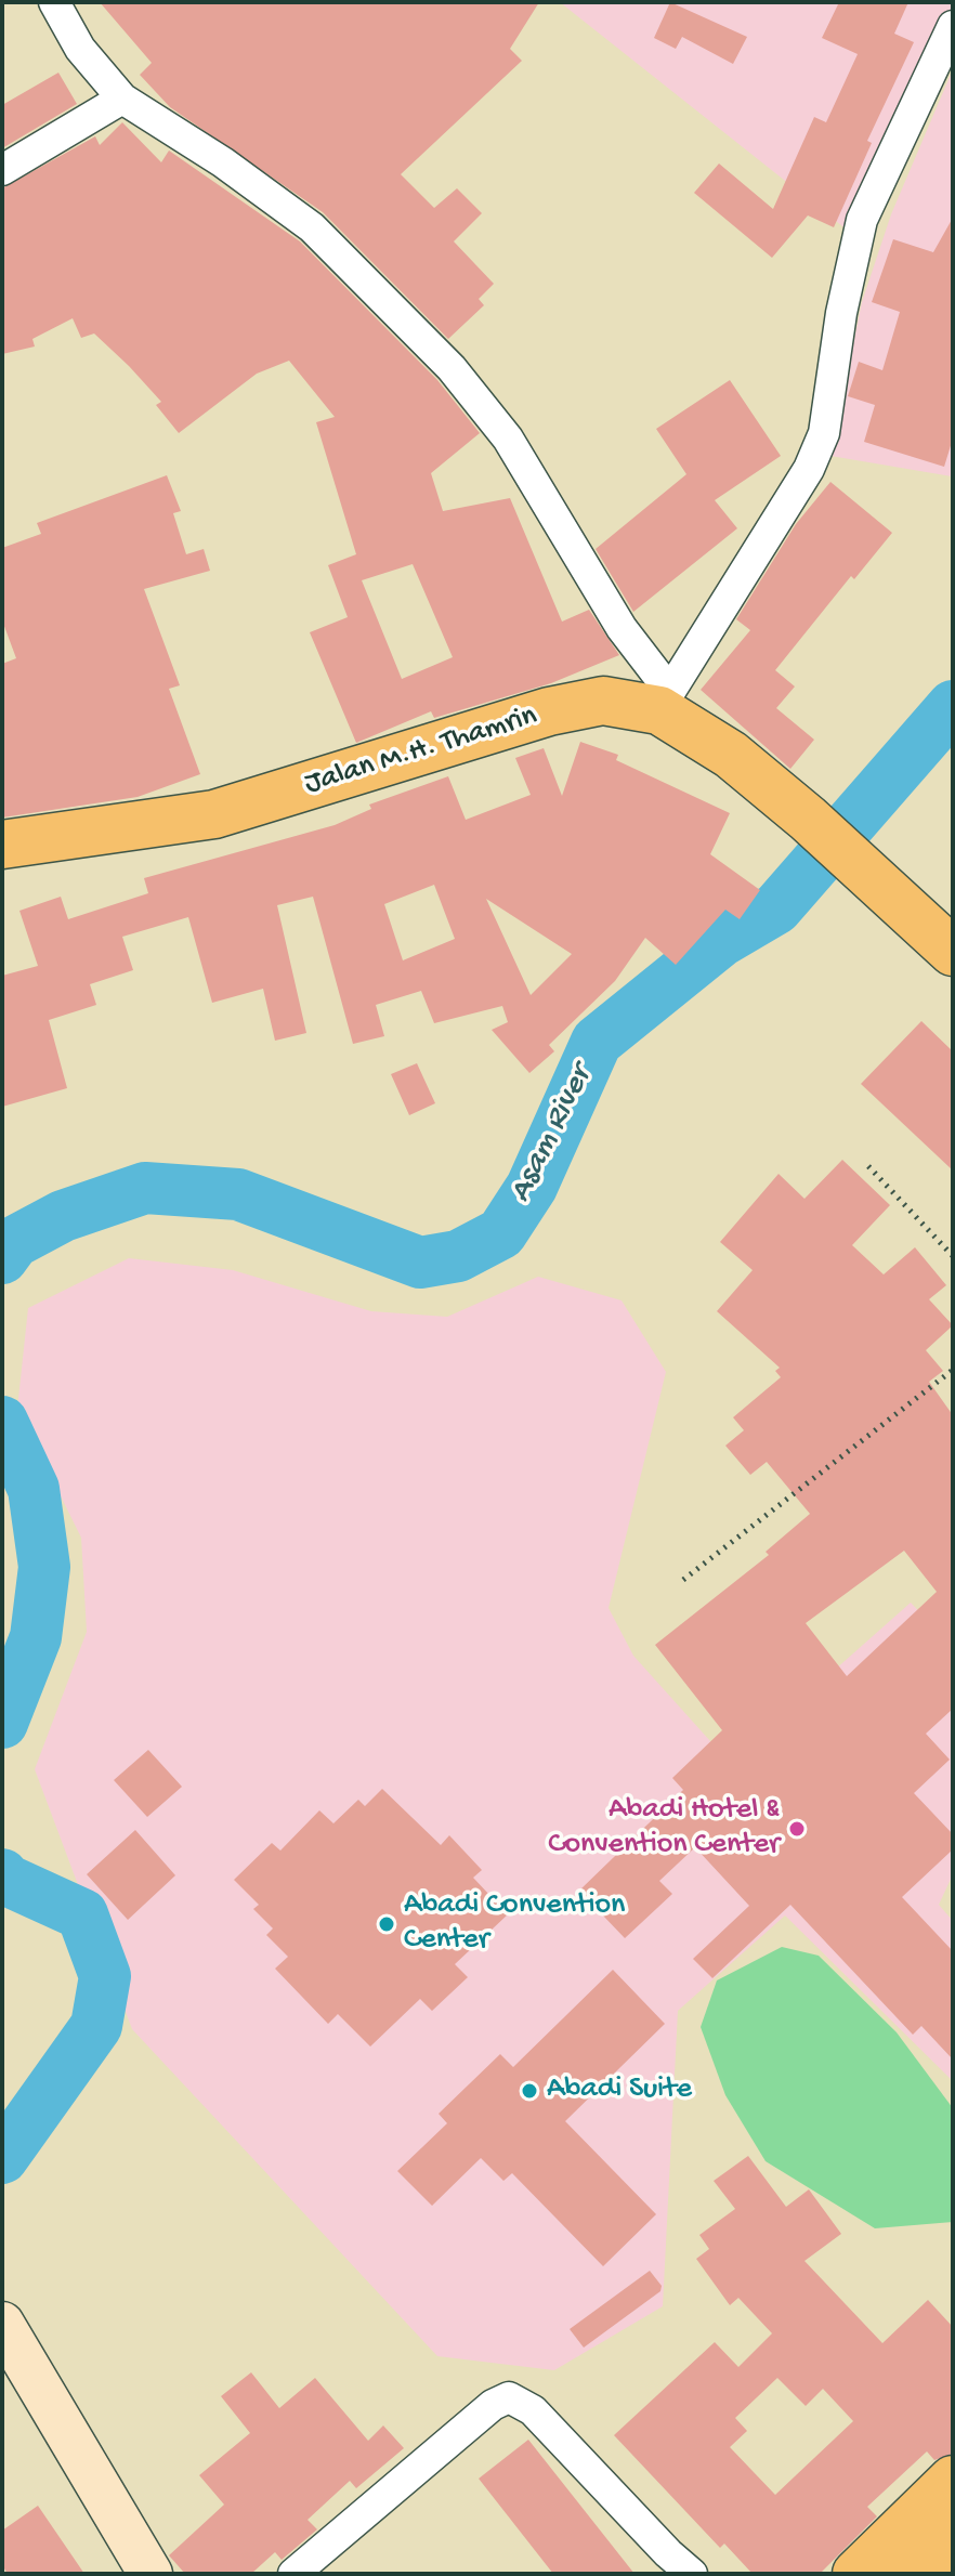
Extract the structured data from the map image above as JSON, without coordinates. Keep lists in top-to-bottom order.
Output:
{
  "streets": {
    "highway": ["Jalan M.H. Thamrin"]
  },
  "water": ["Asam River"],
  "places": ["Abadi Hotel & Convention Center", "Abadi Convention Center", "Abadi Suite"]
}
